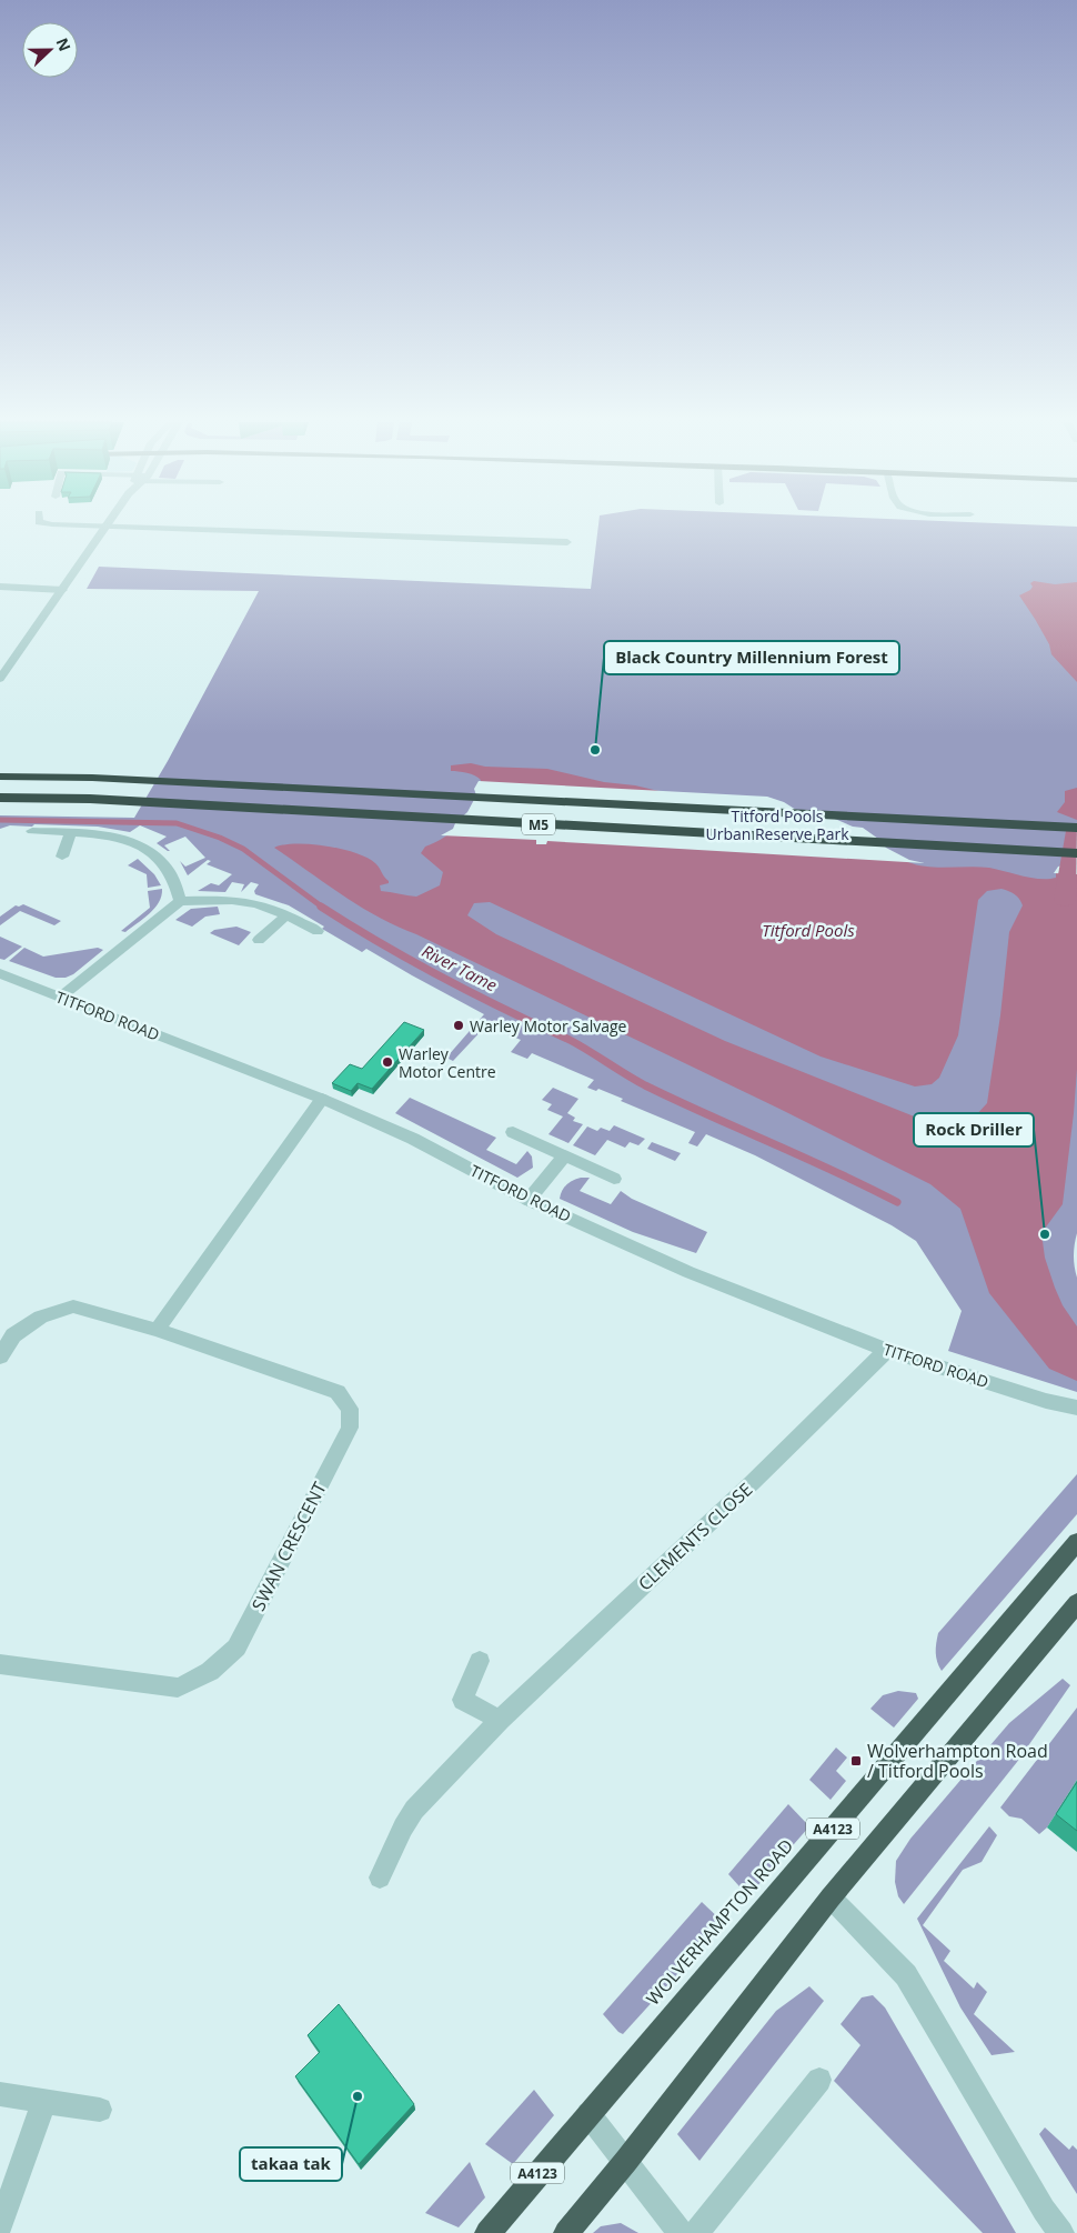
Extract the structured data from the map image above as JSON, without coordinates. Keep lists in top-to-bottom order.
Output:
{
  "streets": {
    "highway": ["M5", "A4123", "WOLVERHAMPTON ROAD"],
    "street": ["TITFORD ROAD", "CLEMENTS CLOSE", "SWAN CRESCENT"]
  },
  "crossings": [
    ["TITFORD ROAD", "CLEMENTS CLOSE"]
  ],
  "water": ["Titford Pools", "River Tame"],
  "parks": ["Titford Pools Urban Reserve Park"],
  "places": {
    "other": [
      "Black Country Millennium Forest",
      "Warley Motor Salvage",
      "Warley Motor Centre",
      "Rock Driller",
      "takaa tak"
    ],
    "transit": ["Wolverhampton Road / Titford Pools"]
  },
  "north": "right"
}
